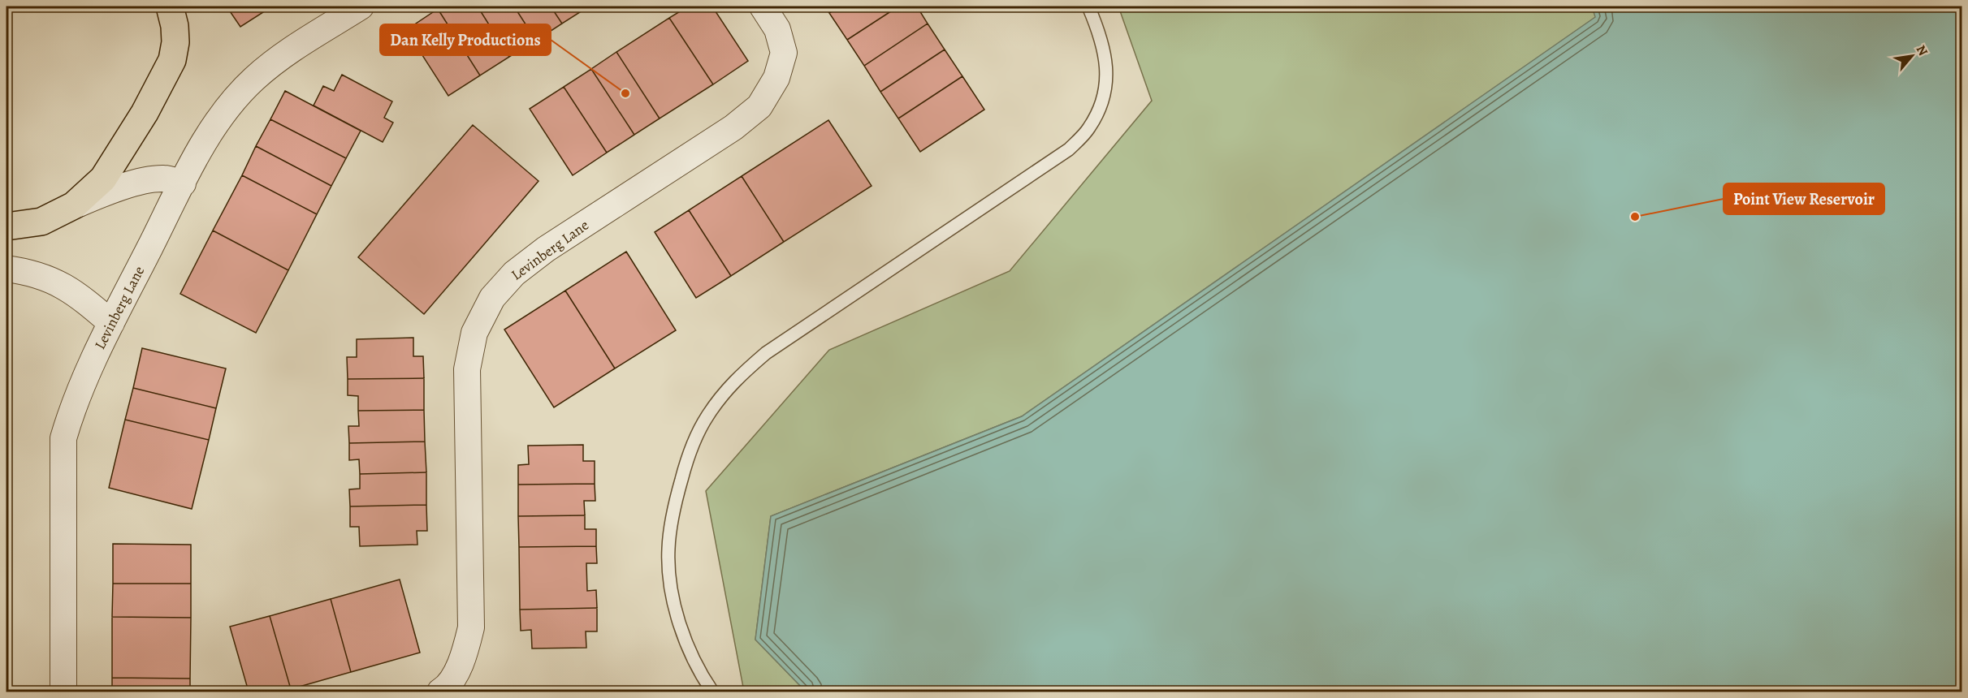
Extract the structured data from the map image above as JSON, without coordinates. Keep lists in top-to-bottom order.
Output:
{
  "streets": {
    "street": ["Levinberg Lane"]
  },
  "places": ["Dan Kelly Productions", "Point View Reservoir"],
  "north": "top right"
}
